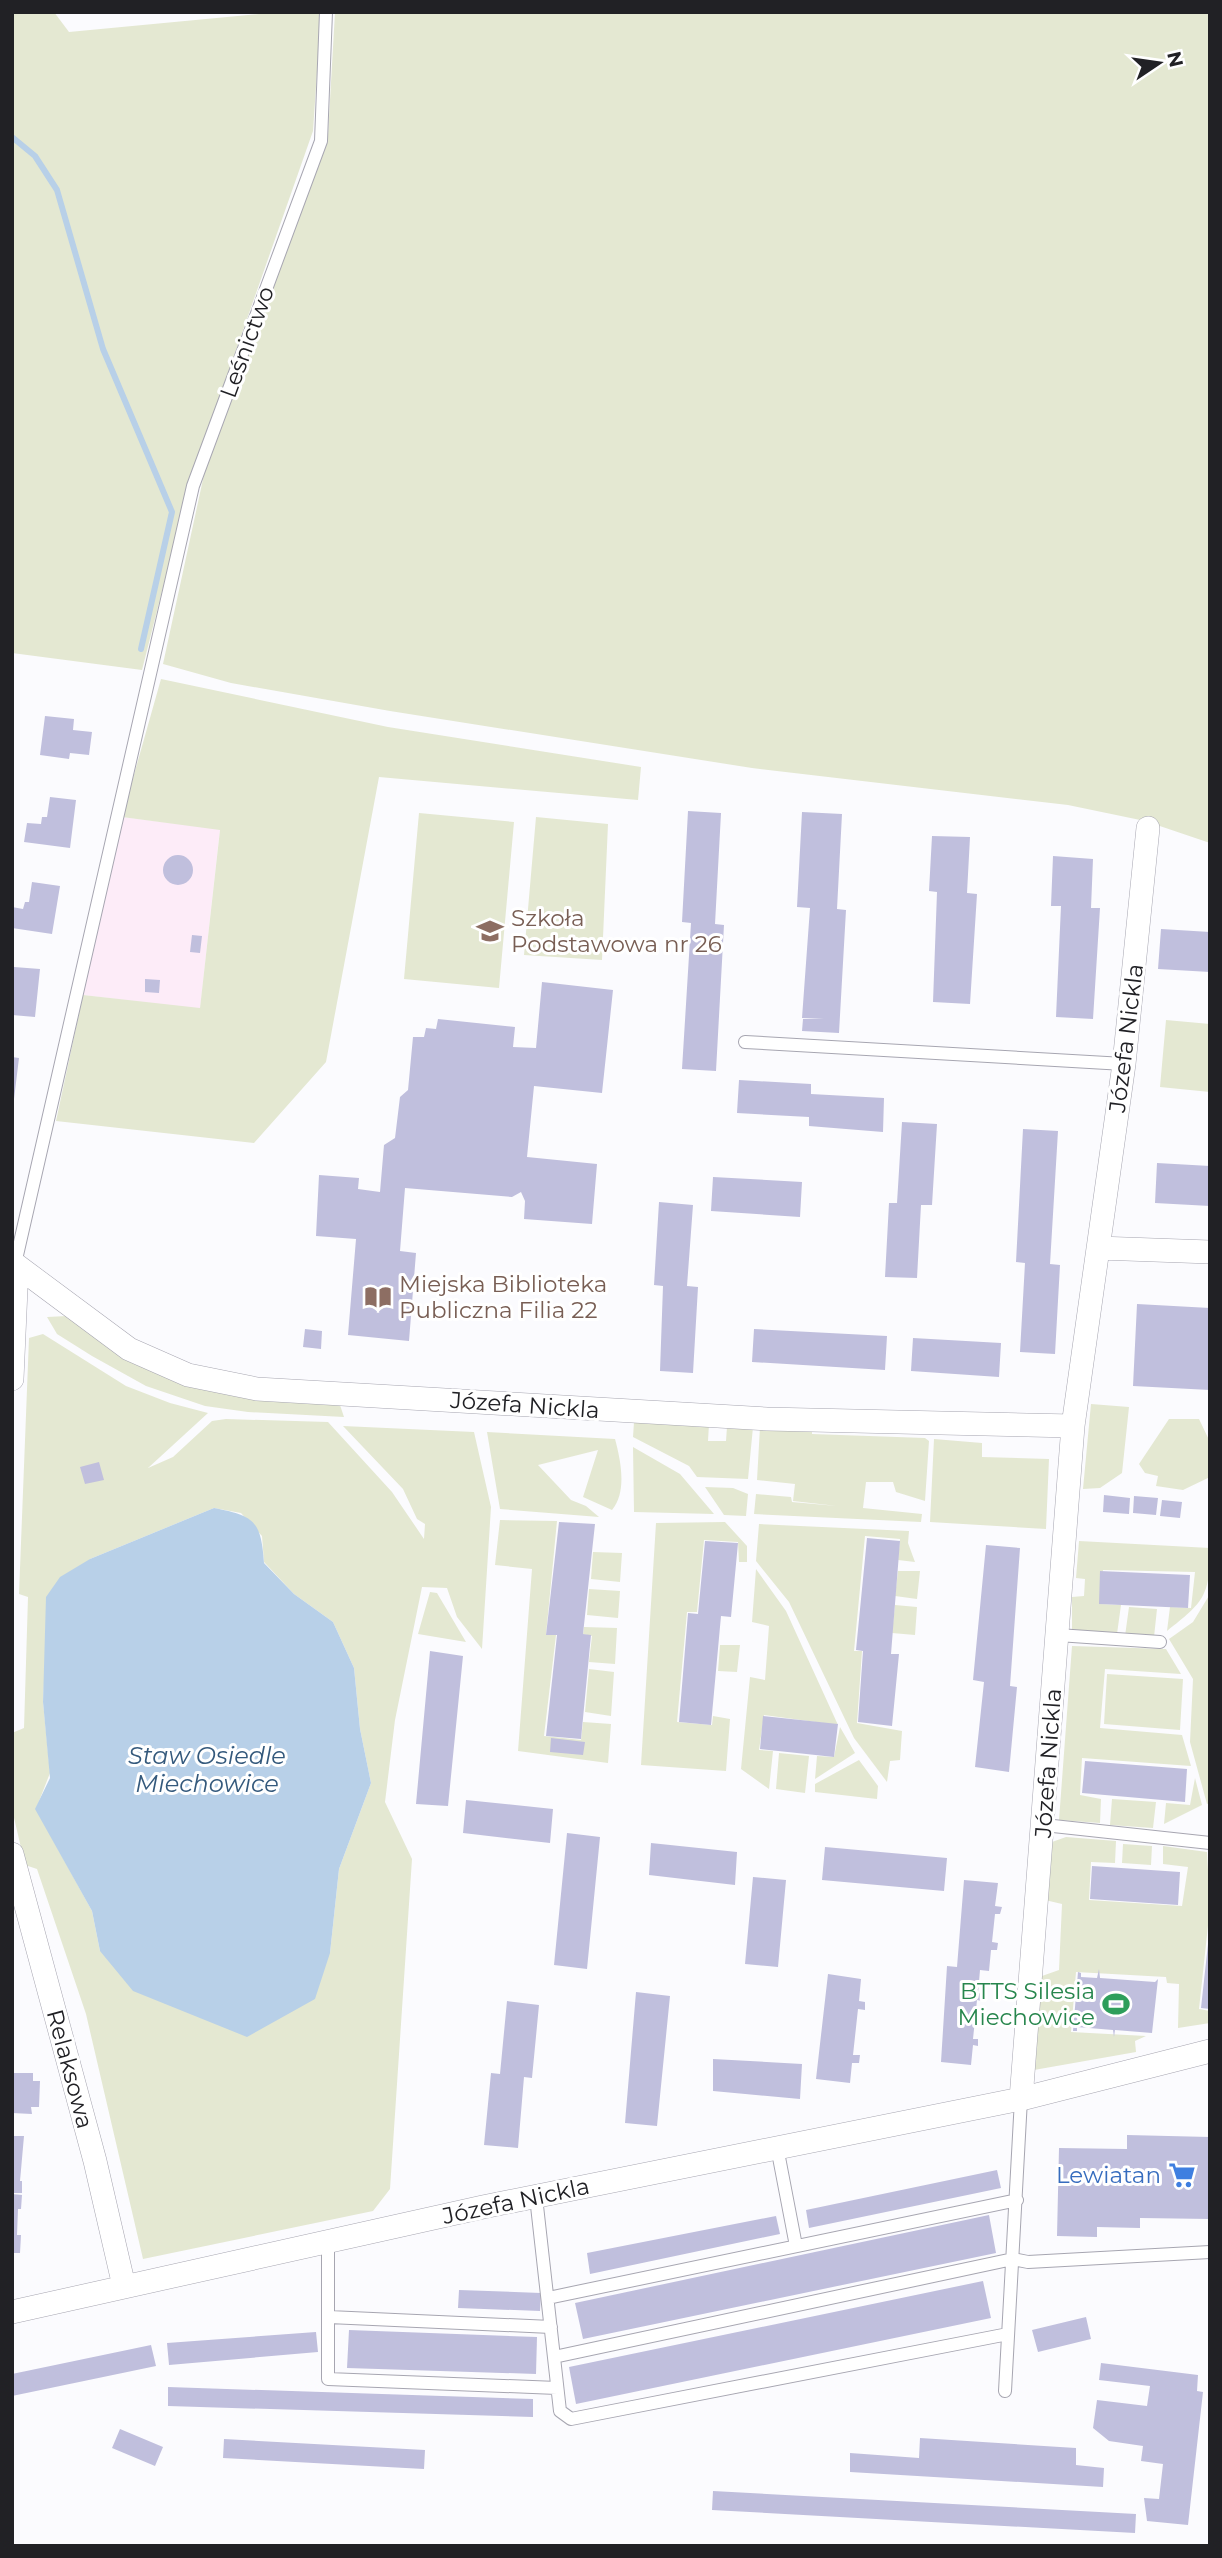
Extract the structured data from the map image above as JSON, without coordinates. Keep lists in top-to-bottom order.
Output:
{
  "streets": {
    "street": ["Józefa Nickla", "Relaksowa"],
    "lane": ["Leśnictwo"]
  },
  "crossings": [
    ["Leśnictwo", "Józefa Nickla"],
    ["Józefa Nickla", "Relaksowa"]
  ],
  "water": ["Staw Osiedle Miechowice"],
  "places": {
    "school or university": ["Szkoła Podstawowa nr 26"],
    "library": ["Miejska Biblioteka Publiczna Filia 22"],
    "sports": ["BTTS Silesia Miechowice"],
    "supermarket": ["Lewiatan"]
  },
  "north": "right"
}
